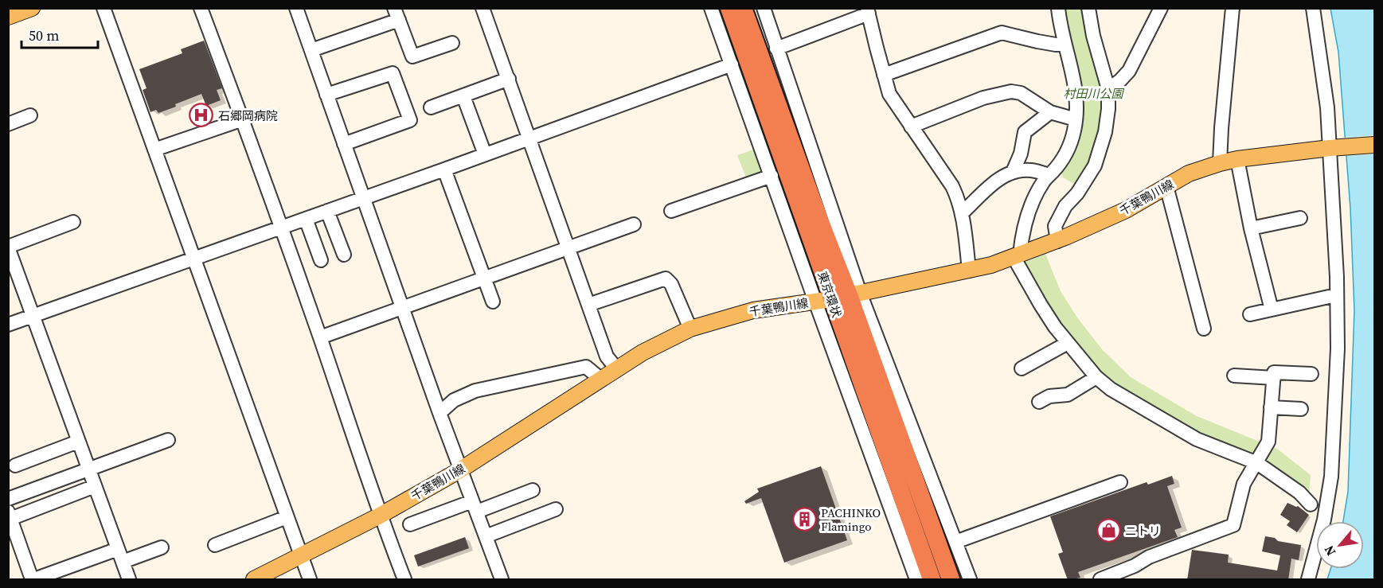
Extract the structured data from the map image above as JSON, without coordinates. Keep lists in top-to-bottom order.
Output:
{
  "streets": {
    "highway": ["東京環状"],
    "main road": ["千葉鴨川線"]
  },
  "crossings": [
    ["千葉鴨川線", "東京環状"]
  ],
  "parks": ["村田川公園"],
  "places": {
    "hospital": ["石郷岡病院"],
    "building": ["PACHINKO Flamingo"],
    "shop": ["ニトリ"]
  },
  "scale_bar": "50 m",
  "north": "bottom left"
}
